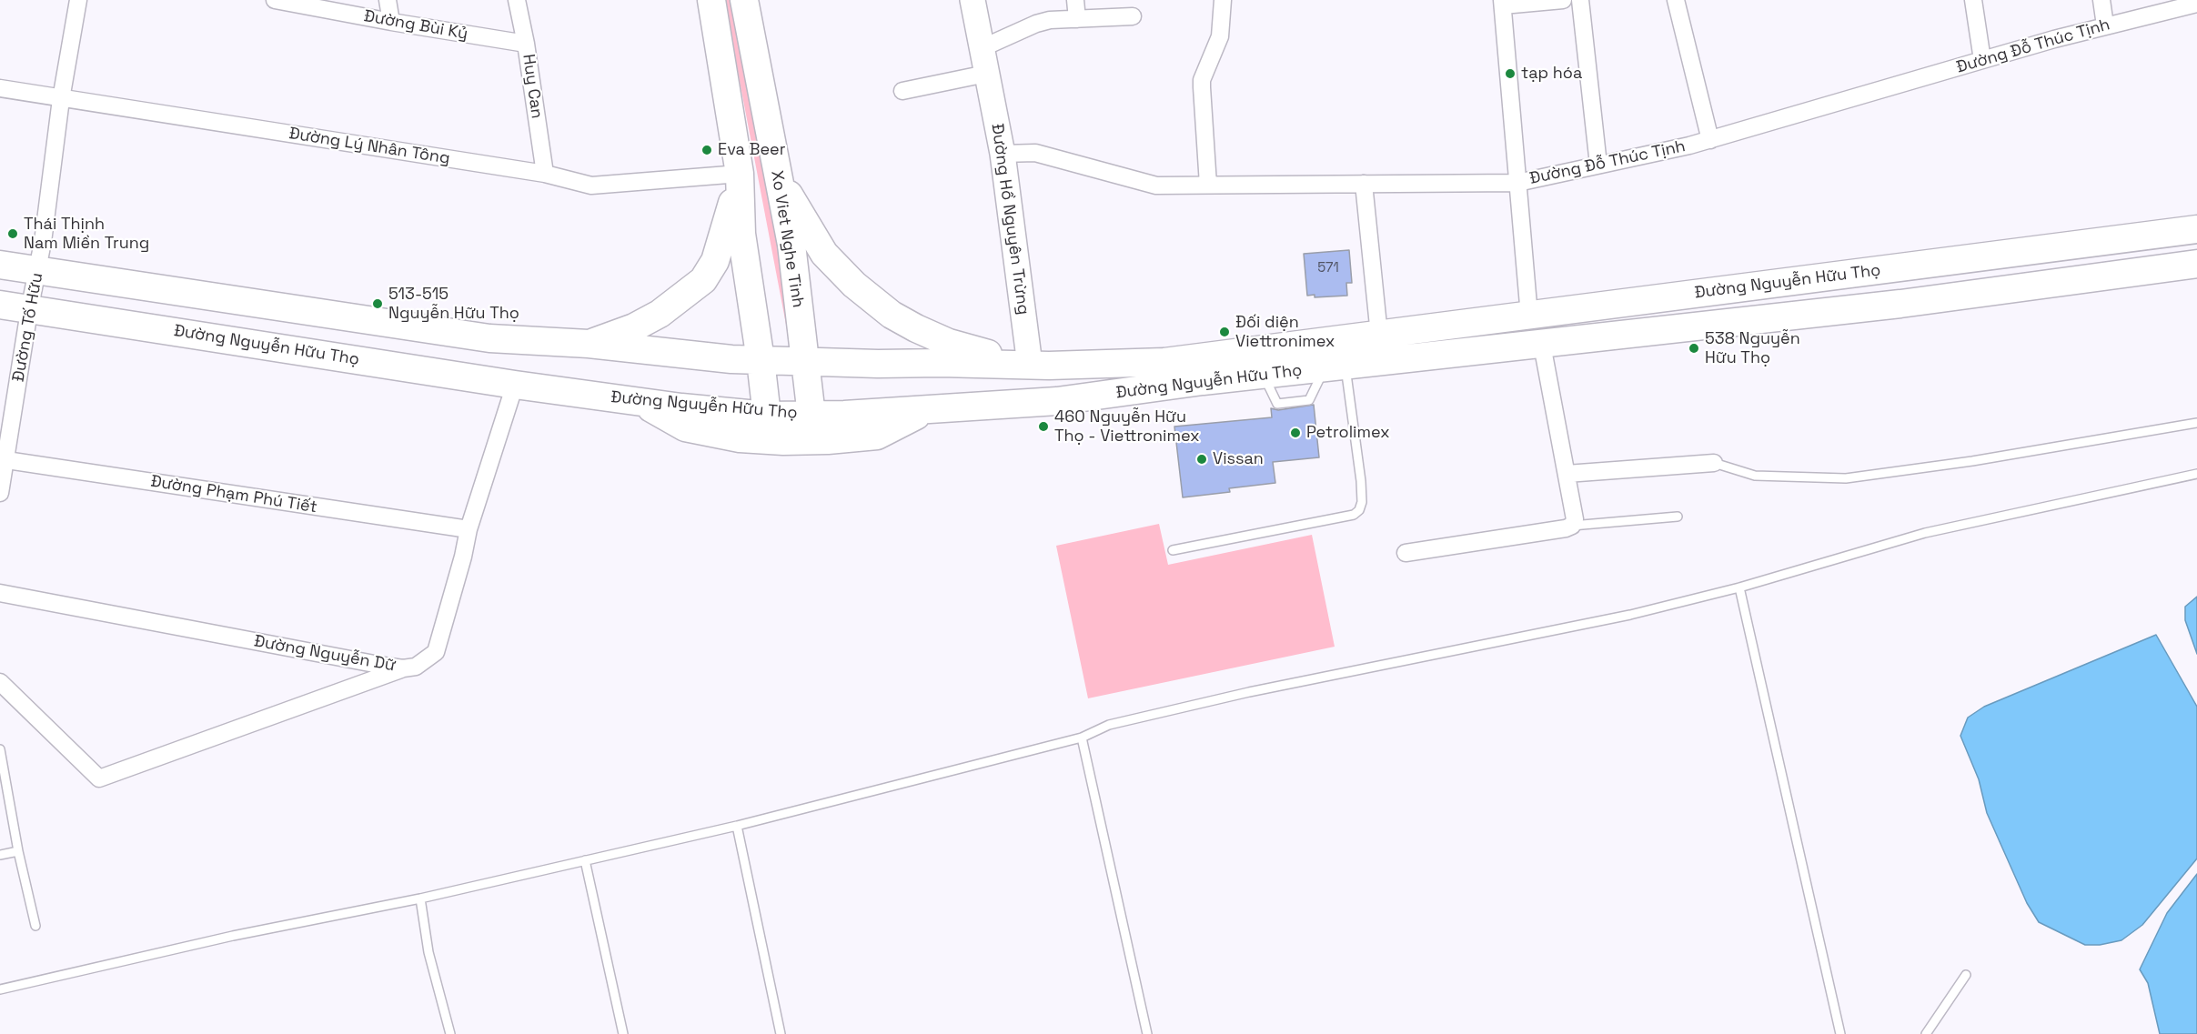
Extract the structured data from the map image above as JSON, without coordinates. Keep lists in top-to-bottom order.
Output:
{
  "streets": {
    "main road": ["Xo Viet Nghe Tinh", "Đường Nguyễn Hữu Thọ"],
    "street": [
      "Đường Bùi Kỷ",
      "Đường Đỗ Thúc Tịnh",
      "Huy Can",
      "Đường Lý Nhân Tông",
      "Đường Hồ Nguyên Trừng",
      "Đường Tố Hữu",
      "Đường Phạm Phú Tiết",
      "Đường Nguyễn Dữ"
    ]
  },
  "crossings": [
    ["Đường Bùi Kỷ", "Huy Can"],
    ["Đường Đỗ Thúc Tịnh", "Đường Hồ Nguyên Trừng"],
    ["Huy Can", "Đường Lý Nhân Tông"],
    ["Đường Lý Nhân Tông", "Đường Tố Hữu"],
    ["Đường Hồ Nguyên Trừng", "Đường Nguyễn Hữu Thọ"],
    ["Xo Viet Nghe Tinh", "Đường Nguyễn Hữu Thọ"],
    ["Đường Nguyễn Hữu Thọ", "Đường Tố Hữu"],
    ["Đường Nguyễn Hữu Thọ", "Đường Nguyễn Dữ"],
    ["Đường Tố Hữu", "Đường Phạm Phú Tiết"],
    ["Đường Phạm Phú Tiết", "Đường Nguyễn Dữ"]
  ],
  "places": [
    "tạp hóa",
    "Eva Beer",
    "Thái Thịnh Nam Miền Trung",
    "513-515 Nguyễn Hữu Thọ",
    "Đối diện Viettronimex",
    "538 Nguyễn Hữu Thọ",
    "460 Nguyễn Hữu Thọ - Viettronimex",
    "Petrolimex",
    "Vissan"
  ],
  "house_numbers": ["571"]
}
